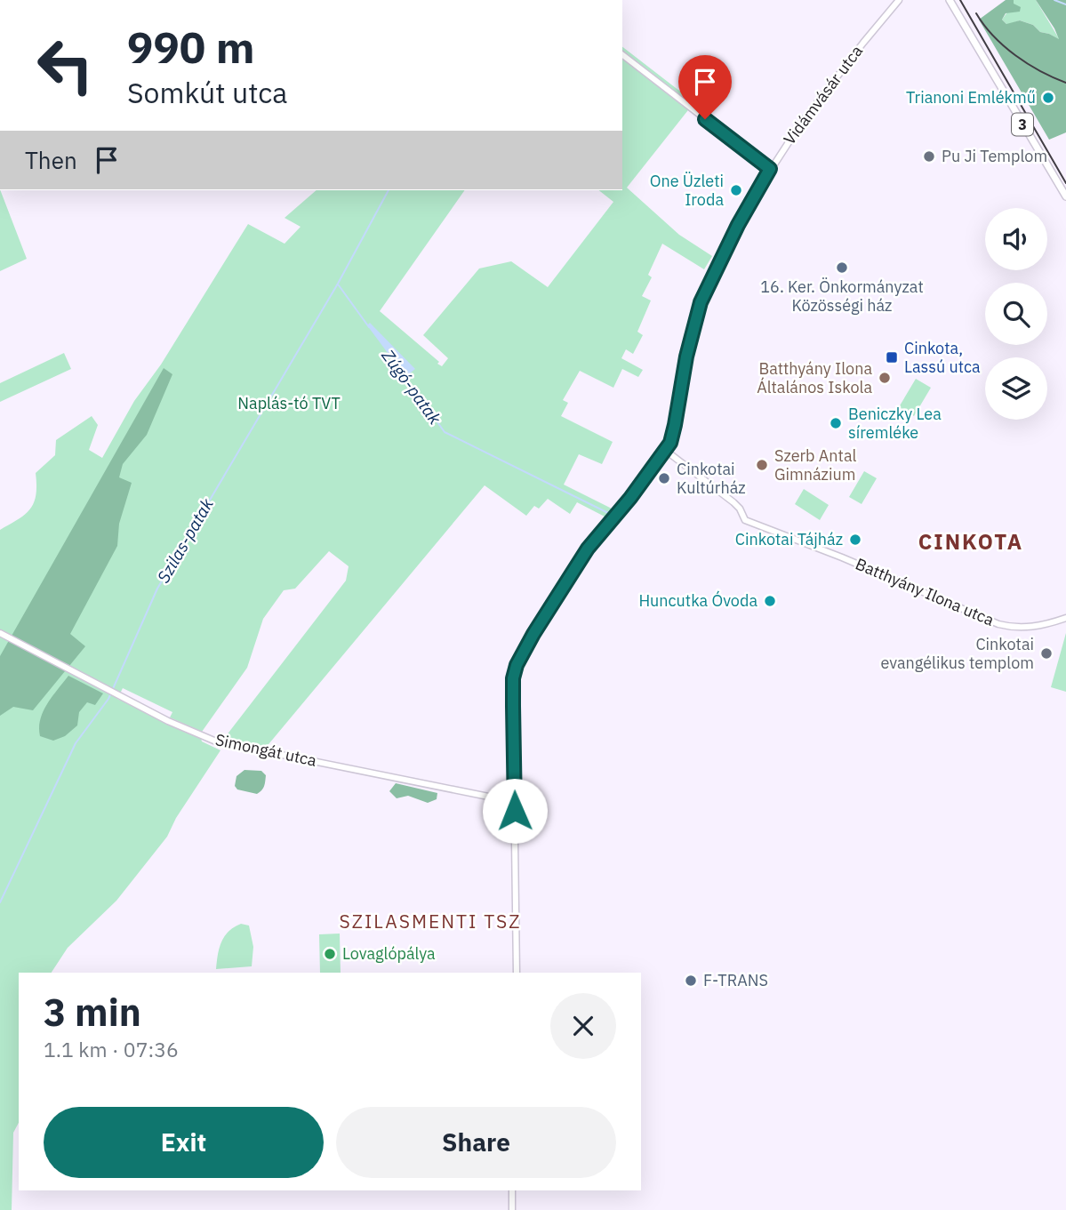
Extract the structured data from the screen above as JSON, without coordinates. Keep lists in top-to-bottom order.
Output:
{
  "streets": {
    "main road": [
      "Vidámvásár utca",
      "3",
      "Batthyány Ilona utca",
      "Simongát utca"
    ]
  },
  "crossings": [
    ["Vidámvásár utca", "Batthyány Ilona utca"],
    ["Vidámvásár utca", "Simongát utca"]
  ],
  "districts": ["CINKOTA", "SZILASMENTI TSZ"],
  "water": ["Zúgó-patak", "Szilas-patak"],
  "parks": ["Naplás-tó TVT"],
  "places": {
    "other": [
      "Trianoni Emlékmű",
      "Pu Ji Templom",
      "One Üzleti Iroda",
      "16. Ker. Önkormányzat Közösségi ház",
      "Batthyány Ilona Általános Iskola",
      "Beniczky Lea síremléke",
      "Szerb Antal Gimnázium",
      "Cinkotai Kultúrház",
      "Cinkotai Tájház",
      "Huncutka Óvoda",
      "Cinkotai evangélikus templom",
      "Lovaglópálya",
      "F-TRANS"
    ],
    "transit": ["Cinkota, Lassú utca"]
  },
  "page": {
    "turn": ["990 m", "Somkút utca"],
    "then": "Then",
    "heading": ["3 min", "1.1 km · 07:36"],
    "buttons": ["Exit", "Share"]
  }
}
